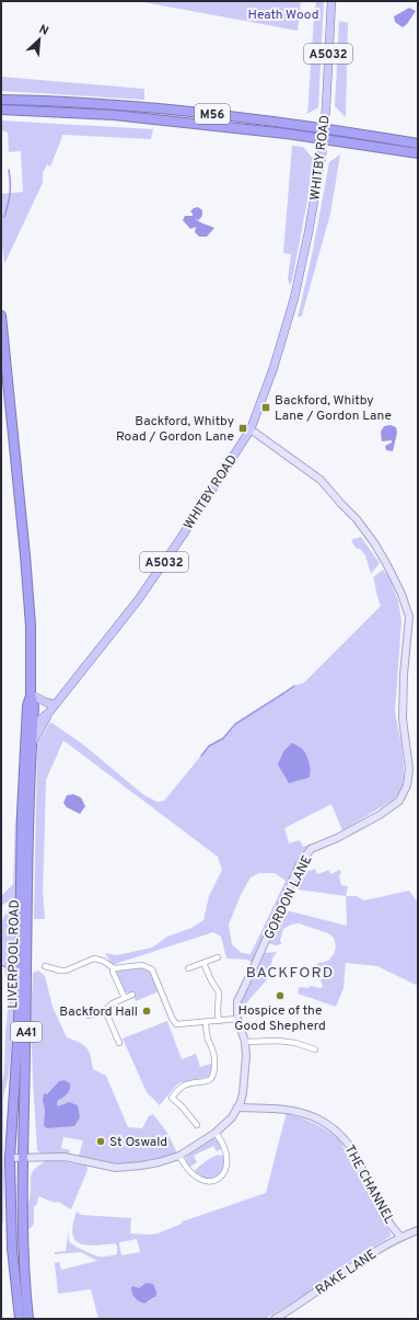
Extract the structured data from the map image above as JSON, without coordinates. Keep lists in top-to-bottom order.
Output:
{
  "streets": {
    "highway": ["M56", "LIVERPOOL ROAD", "A41"],
    "main road": ["A5032", "WHITBY ROAD"],
    "street": ["GORDON LANE", "THE CHANNEL", "RAKE LANE"]
  },
  "crossings": [
    ["WHITBY ROAD", "GORDON LANE"],
    ["WHITBY ROAD", "LIVERPOOL ROAD"],
    ["GORDON LANE", "THE CHANNEL"],
    ["THE CHANNEL", "RAKE LANE"]
  ],
  "districts": ["BACKFORD"],
  "parks": ["Heath Wood"],
  "places": {
    "transit": ["Backford, Whitby Lane / Gordon Lane", "Backford, Whitby Road / Gordon Lane"],
    "other": ["Hospice of the Good Shepherd", "Backford Hall", "St Oswald"]
  },
  "north": "top right"
}
